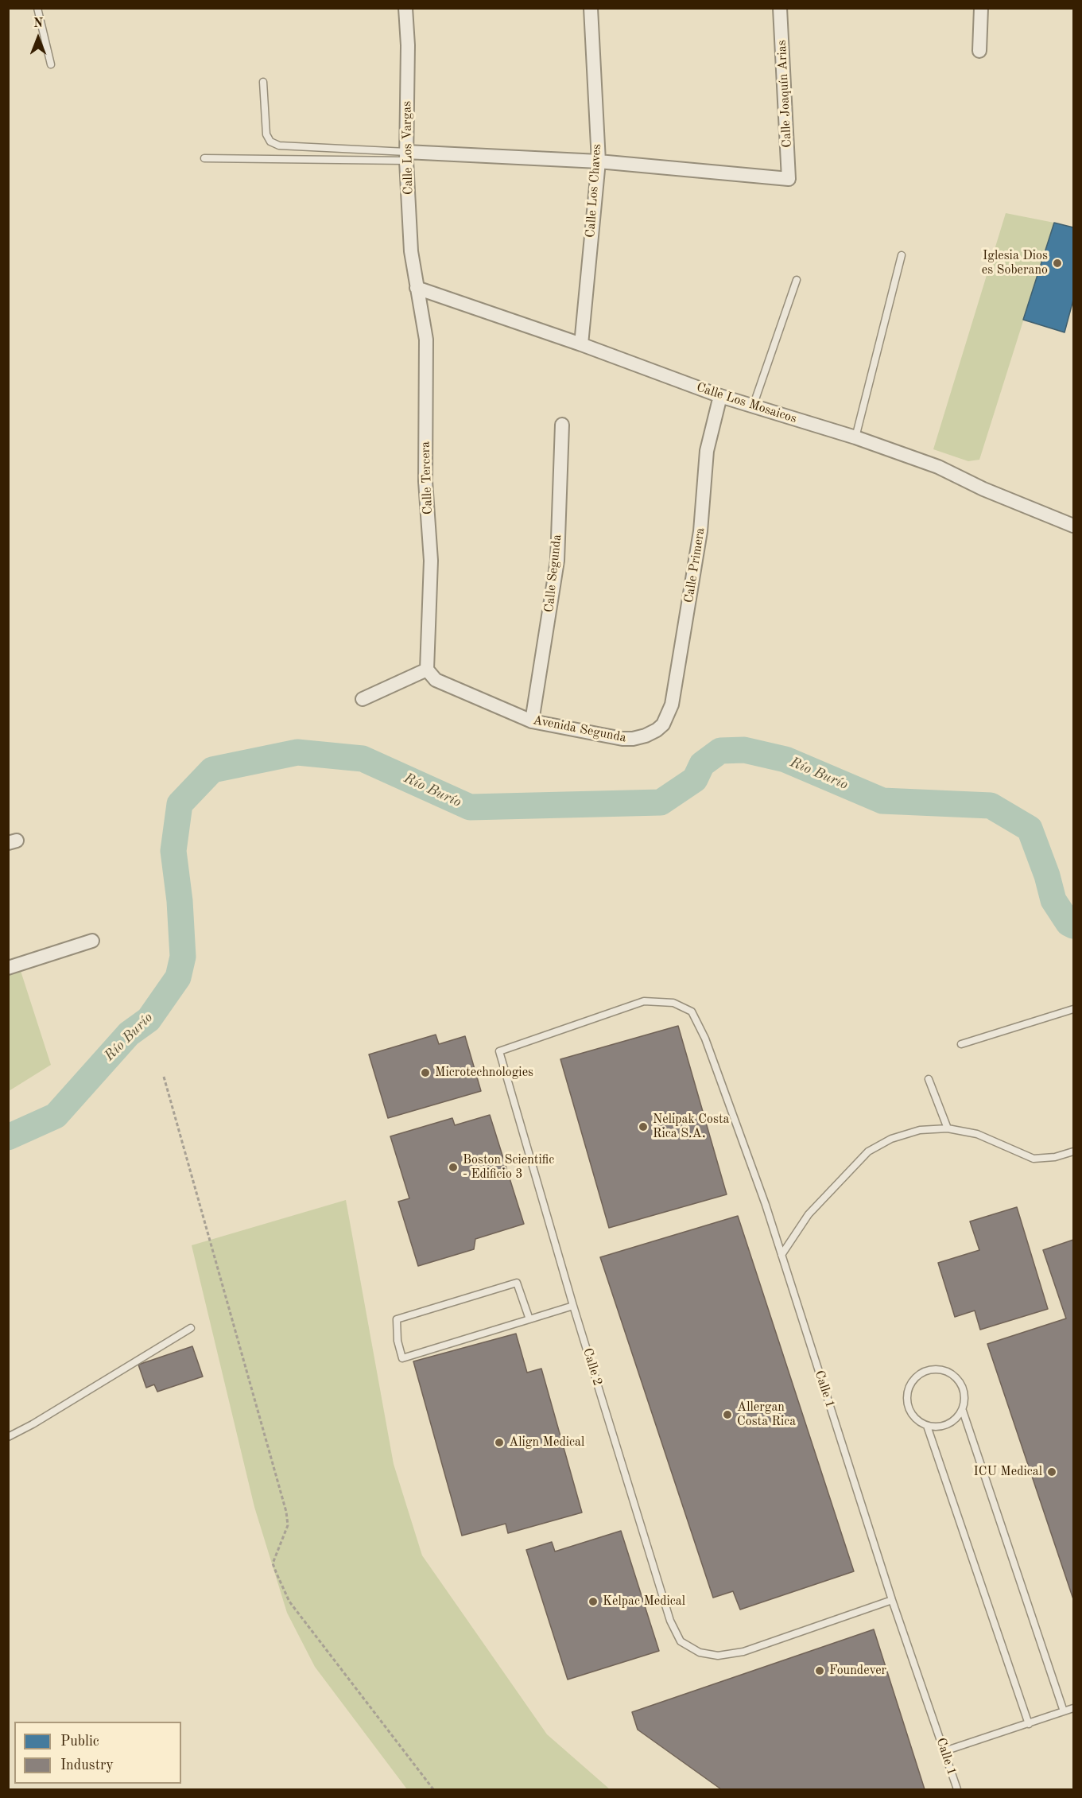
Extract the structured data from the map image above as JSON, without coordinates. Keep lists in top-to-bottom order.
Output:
{
  "streets": {
    "street": [
      "Calle Joaquín Arias",
      "Calle Los Vargas",
      "Calle Los Chaves",
      "Calle Los Mosaicos",
      "Calle Tercera",
      "Calle Primera",
      "Calle Segunda",
      "Avenida Segunda"
    ],
    "lane": ["Calle 2", "Calle 1"]
  },
  "crossings": [
    ["Calle Joaquín Arias", "Calle Los Chaves"],
    ["Calle Los Vargas", "Calle Los Mosaicos"],
    ["Calle Los Vargas", "Calle Tercera"],
    ["Calle Los Chaves", "Calle Los Mosaicos"],
    ["Calle Los Mosaicos", "Calle Tercera"],
    ["Calle Los Mosaicos", "Calle Primera"],
    ["Calle Tercera", "Avenida Segunda"],
    ["Calle Primera", "Avenida Segunda"],
    ["Calle Segunda", "Avenida Segunda"],
    ["Calle 2", "Calle 1"]
  ],
  "water": ["Río Burío"],
  "places": [
    "Iglesia Dios es Soberano",
    "Microtechnologies",
    "Nelipak Costa Rica S.A.",
    "Boston Scientific - Edificio 3",
    "Allergan Costa Rica",
    "Align Medical",
    "ICU Medical",
    "Kelpac Medical",
    "Foundever"
  ],
  "legend": ["Public", "Industry"],
  "north": "top"
}
